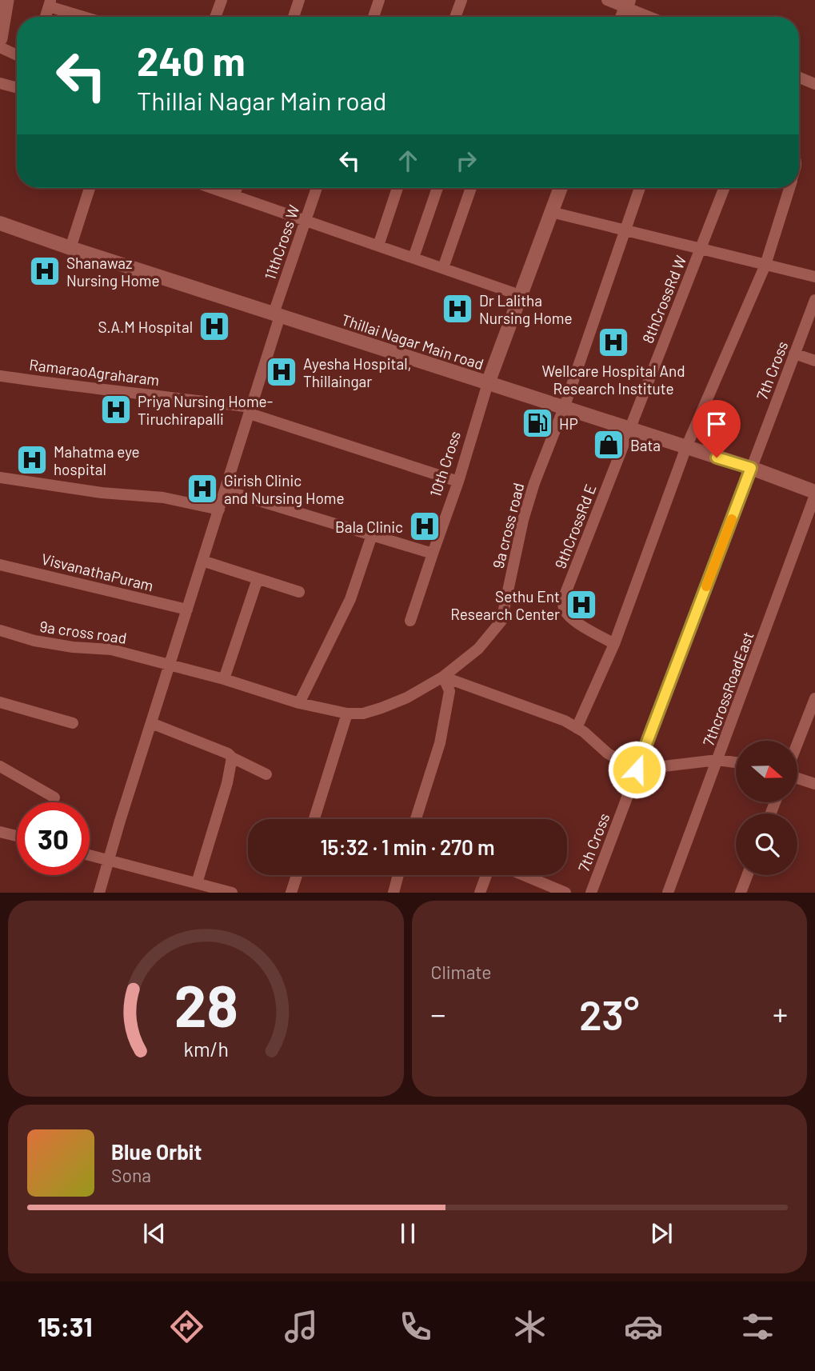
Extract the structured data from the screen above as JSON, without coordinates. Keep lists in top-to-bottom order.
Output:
{
  "streets": {
    "street": [
      "11thCross W",
      "8thCrossRd W",
      "Thillai Nagar Main road",
      "7th Cross",
      "RamaraoAgraharam",
      "10th Cross",
      "9a cross road",
      "9thCrossRd E",
      "VisvanathaPuram",
      "7thcrossRoadEast"
    ]
  },
  "crossings": [
    ["11thCross W", "Thillai Nagar Main road"],
    ["11thCross W", "RamaraoAgraharam"],
    ["11thCross W", "9a cross road"],
    ["11thCross W", "VisvanathaPuram"],
    ["8thCrossRd W", "Thillai Nagar Main road"],
    ["8thCrossRd W", "9thCrossRd E"],
    ["Thillai Nagar Main road", "7th Cross"],
    ["Thillai Nagar Main road", "10th Cross"],
    ["Thillai Nagar Main road", "9a cross road"],
    ["Thillai Nagar Main road", "9thCrossRd E"],
    ["Thillai Nagar Main road", "7thcrossRoadEast"],
    ["RamaraoAgraharam", "10th Cross"]
  ],
  "places": {
    "hospital": [
      "Shanawaz Nursing Home",
      "Dr Lalitha Nursing Home",
      "S.A.M Hospital",
      "Wellcare Hospital And Research Institute",
      "Ayesha Hospital, Thillaingar",
      "Priya Nursing Home- Tiruchirapalli",
      "Mahatma eye hospital",
      "Girish Clinic and Nursing Home",
      "Bala Clinic",
      "Sethu Ent Research Center"
    ],
    "fuel station": ["HP"],
    "shop": ["Bata"]
  },
  "north": "right",
  "page": {
    "turn": ["240 m", "Thillai Nagar Main road"],
    "limit": "30",
    "trip": "15:32 · 1 min · 270 m",
    "tile": "Climate",
    "heat": ["−", "23°", "+"],
    "song": ["Blue Orbit", "Sona"],
    "tabs": "15:31",
    "gauge": ["28", "km/h"]
  }
}
